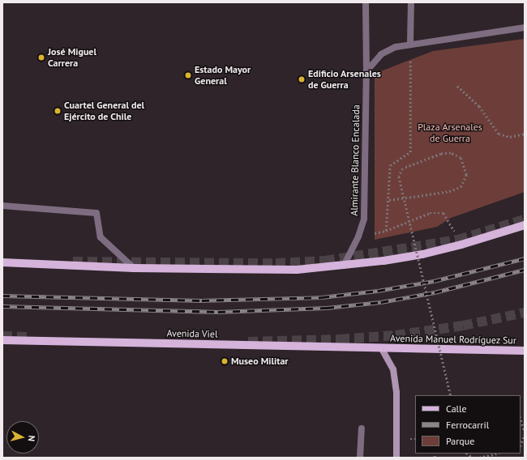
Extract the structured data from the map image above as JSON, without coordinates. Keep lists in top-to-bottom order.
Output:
{
  "streets": {
    "main road": ["Avenida Viel", "Avenida Manuel Rodríguez Sur"],
    "street": ["Almirante Blanco Encalada"]
  },
  "crossings": [
    ["Avenida Viel", "Avenida Manuel Rodríguez Sur"]
  ],
  "parks": ["Plaza Arsenales de Guerra"],
  "places": [
    "José Miguel Carrera",
    "Estado Mayor General",
    "Edificio Arsenales de Guerra",
    "Cuartel General del Ejército de Chile",
    "Museo Militar"
  ],
  "legend": ["Calle", "Ferrocarril", "Parque"],
  "north": "right"
}
